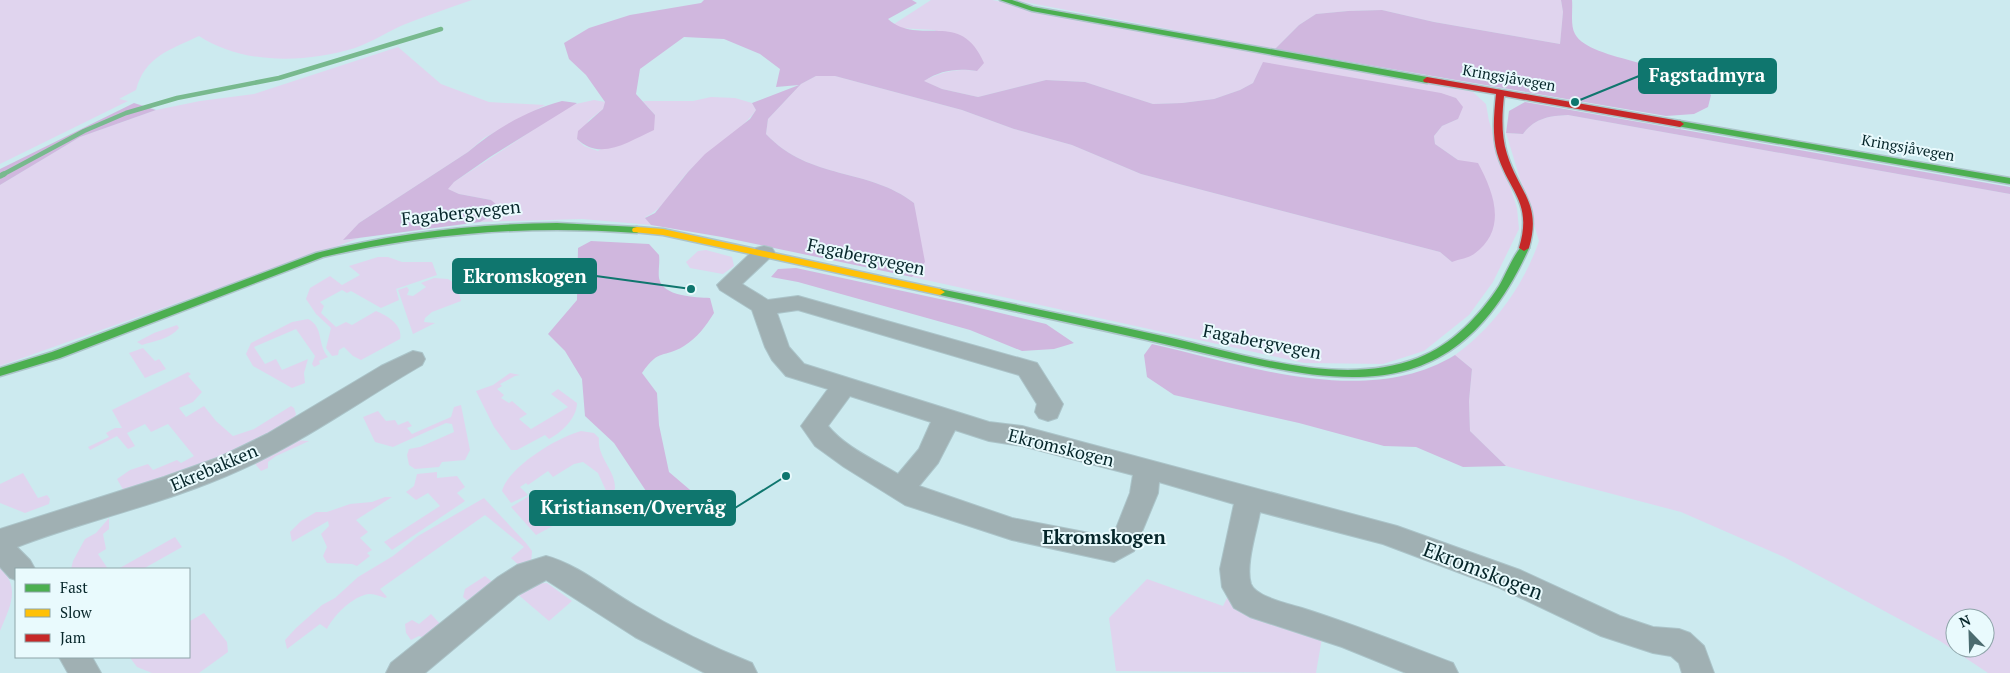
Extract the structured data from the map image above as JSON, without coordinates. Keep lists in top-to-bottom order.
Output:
{
  "streets": {
    "street": [
      "Kringsjåvegen",
      "Fagabergvegen",
      "Ekromskogen",
      "Ekrebakken"
    ]
  },
  "crossings": [
    ["Kringsjåvegen", "Fagabergvegen"]
  ],
  "districts": ["Ekromskogen"],
  "places": ["Fagstadmyra", "Ekromskogen", "Kristiansen/Overvåg"],
  "legend": ["Fast", "Slow", "Jam"],
  "north": "top left"
}
